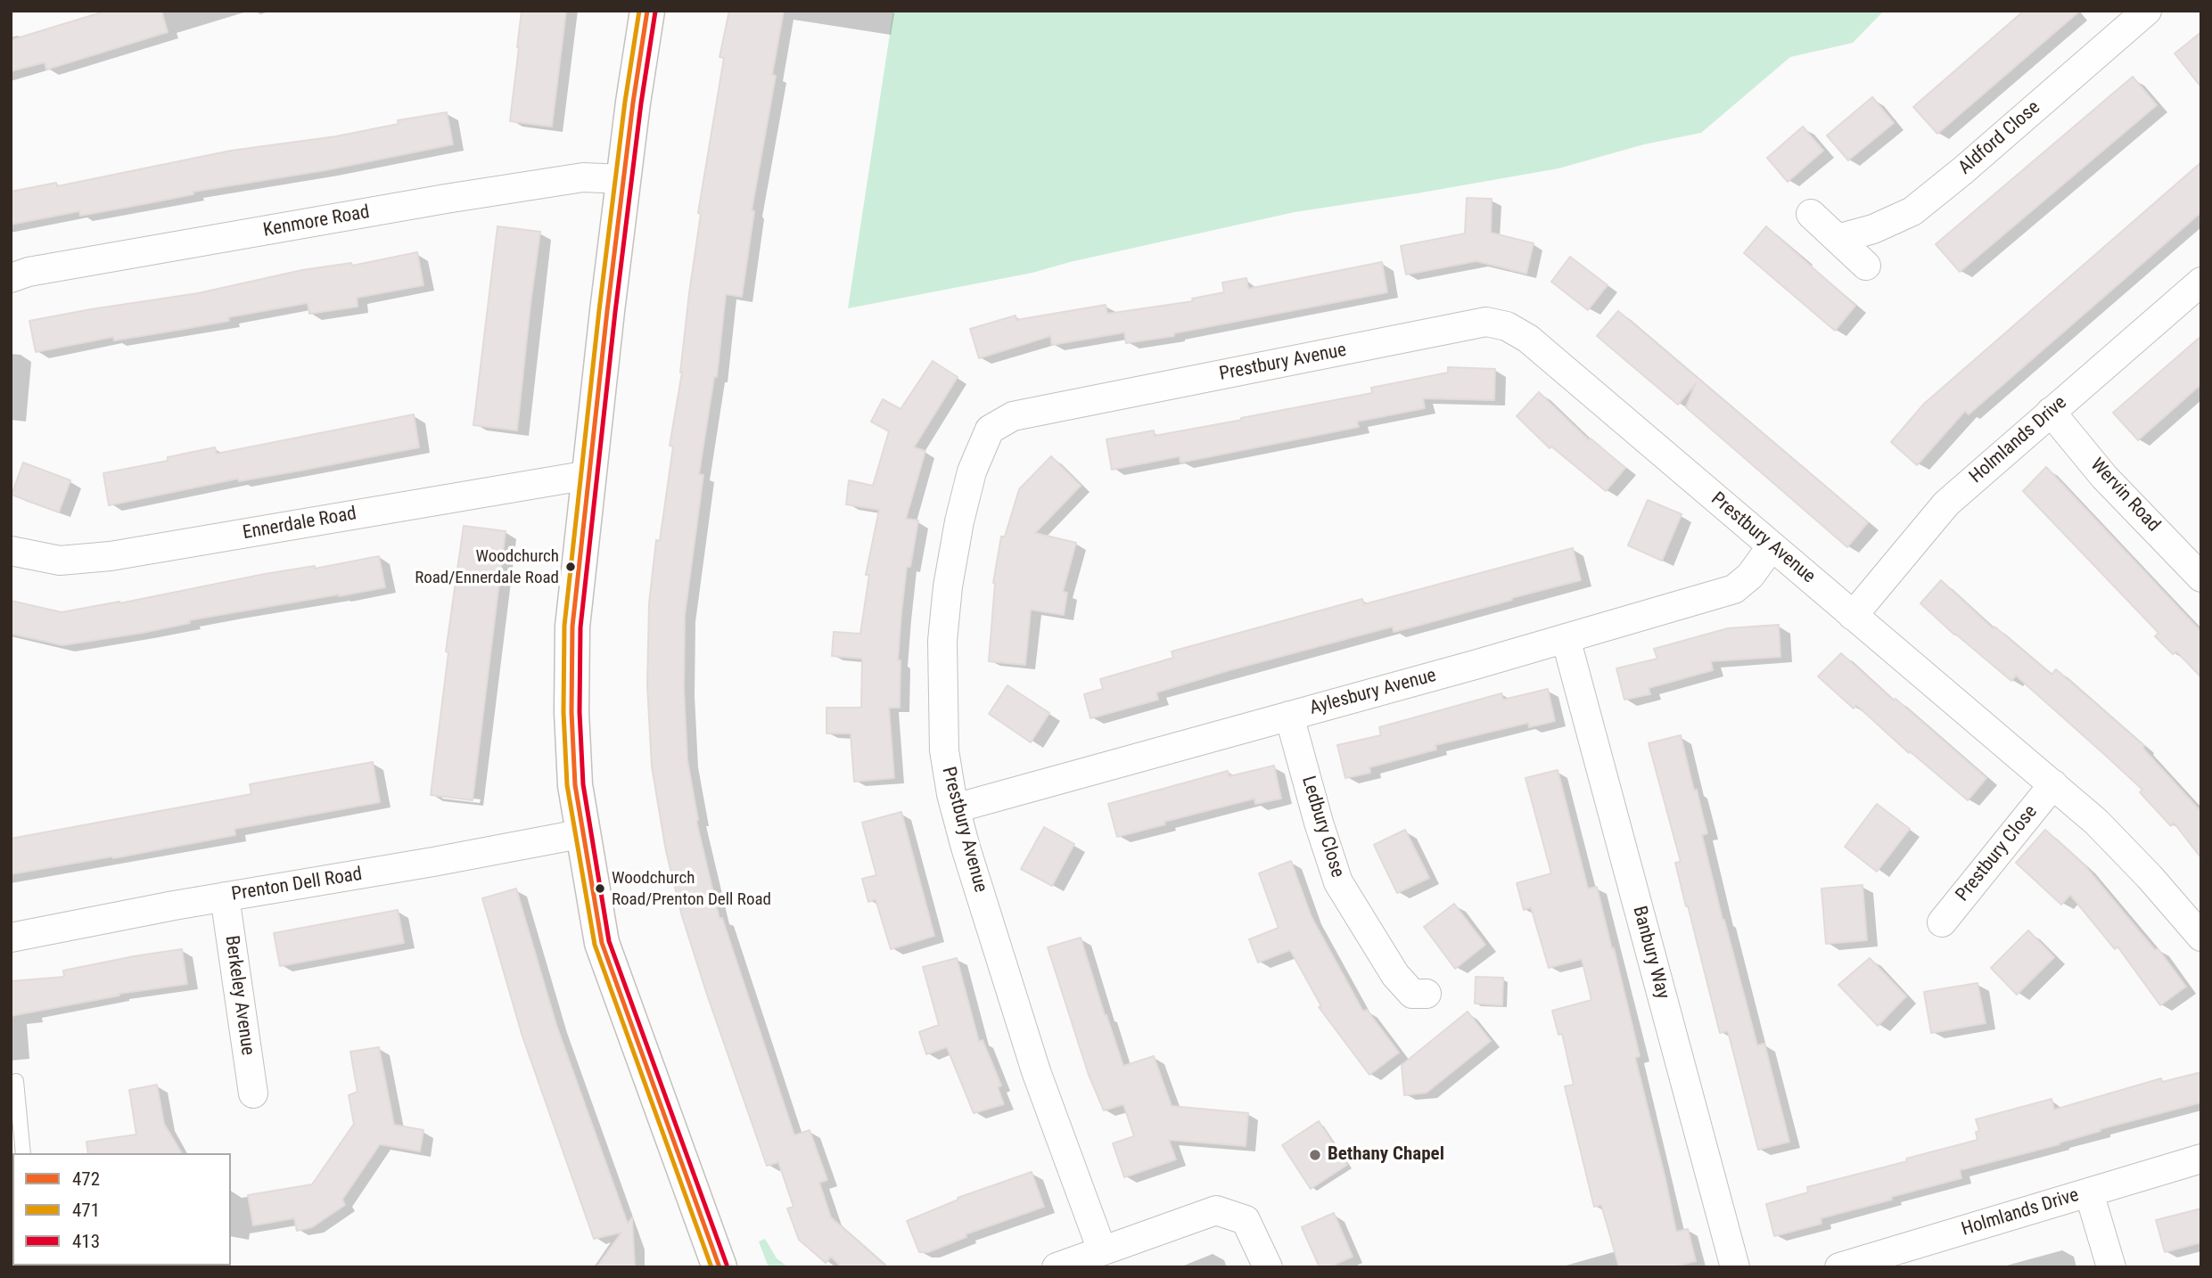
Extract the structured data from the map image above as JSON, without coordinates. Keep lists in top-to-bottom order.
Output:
{
  "streets": {
    "street": [
      "Aldford Close",
      "Kenmore Road",
      "Prestbury Avenue",
      "Holmlands Drive",
      "Wervin Road",
      "Ennerdale Road",
      "Aylesbury Avenue",
      "Ledbury Close",
      "Prestbury Close",
      "Prenton Dell Road",
      "Banbury Way",
      "Berkeley Avenue"
    ]
  },
  "crossings": [
    ["Prestbury Avenue", "Holmlands Drive"],
    ["Prestbury Avenue", "Aylesbury Avenue"],
    ["Prestbury Avenue", "Prestbury Close"],
    ["Holmlands Drive", "Wervin Road"],
    ["Aylesbury Avenue", "Ledbury Close"],
    ["Aylesbury Avenue", "Banbury Way"],
    ["Prenton Dell Road", "Berkeley Avenue"]
  ],
  "places": ["Woodchurch Road/Ennerdale Road", "Woodchurch Road/Prenton Dell Road", "Bethany Chapel"],
  "lines": ["transit line 472", "transit line 471", "transit line 413"],
  "legend": ["472", "471", "413"]
}
